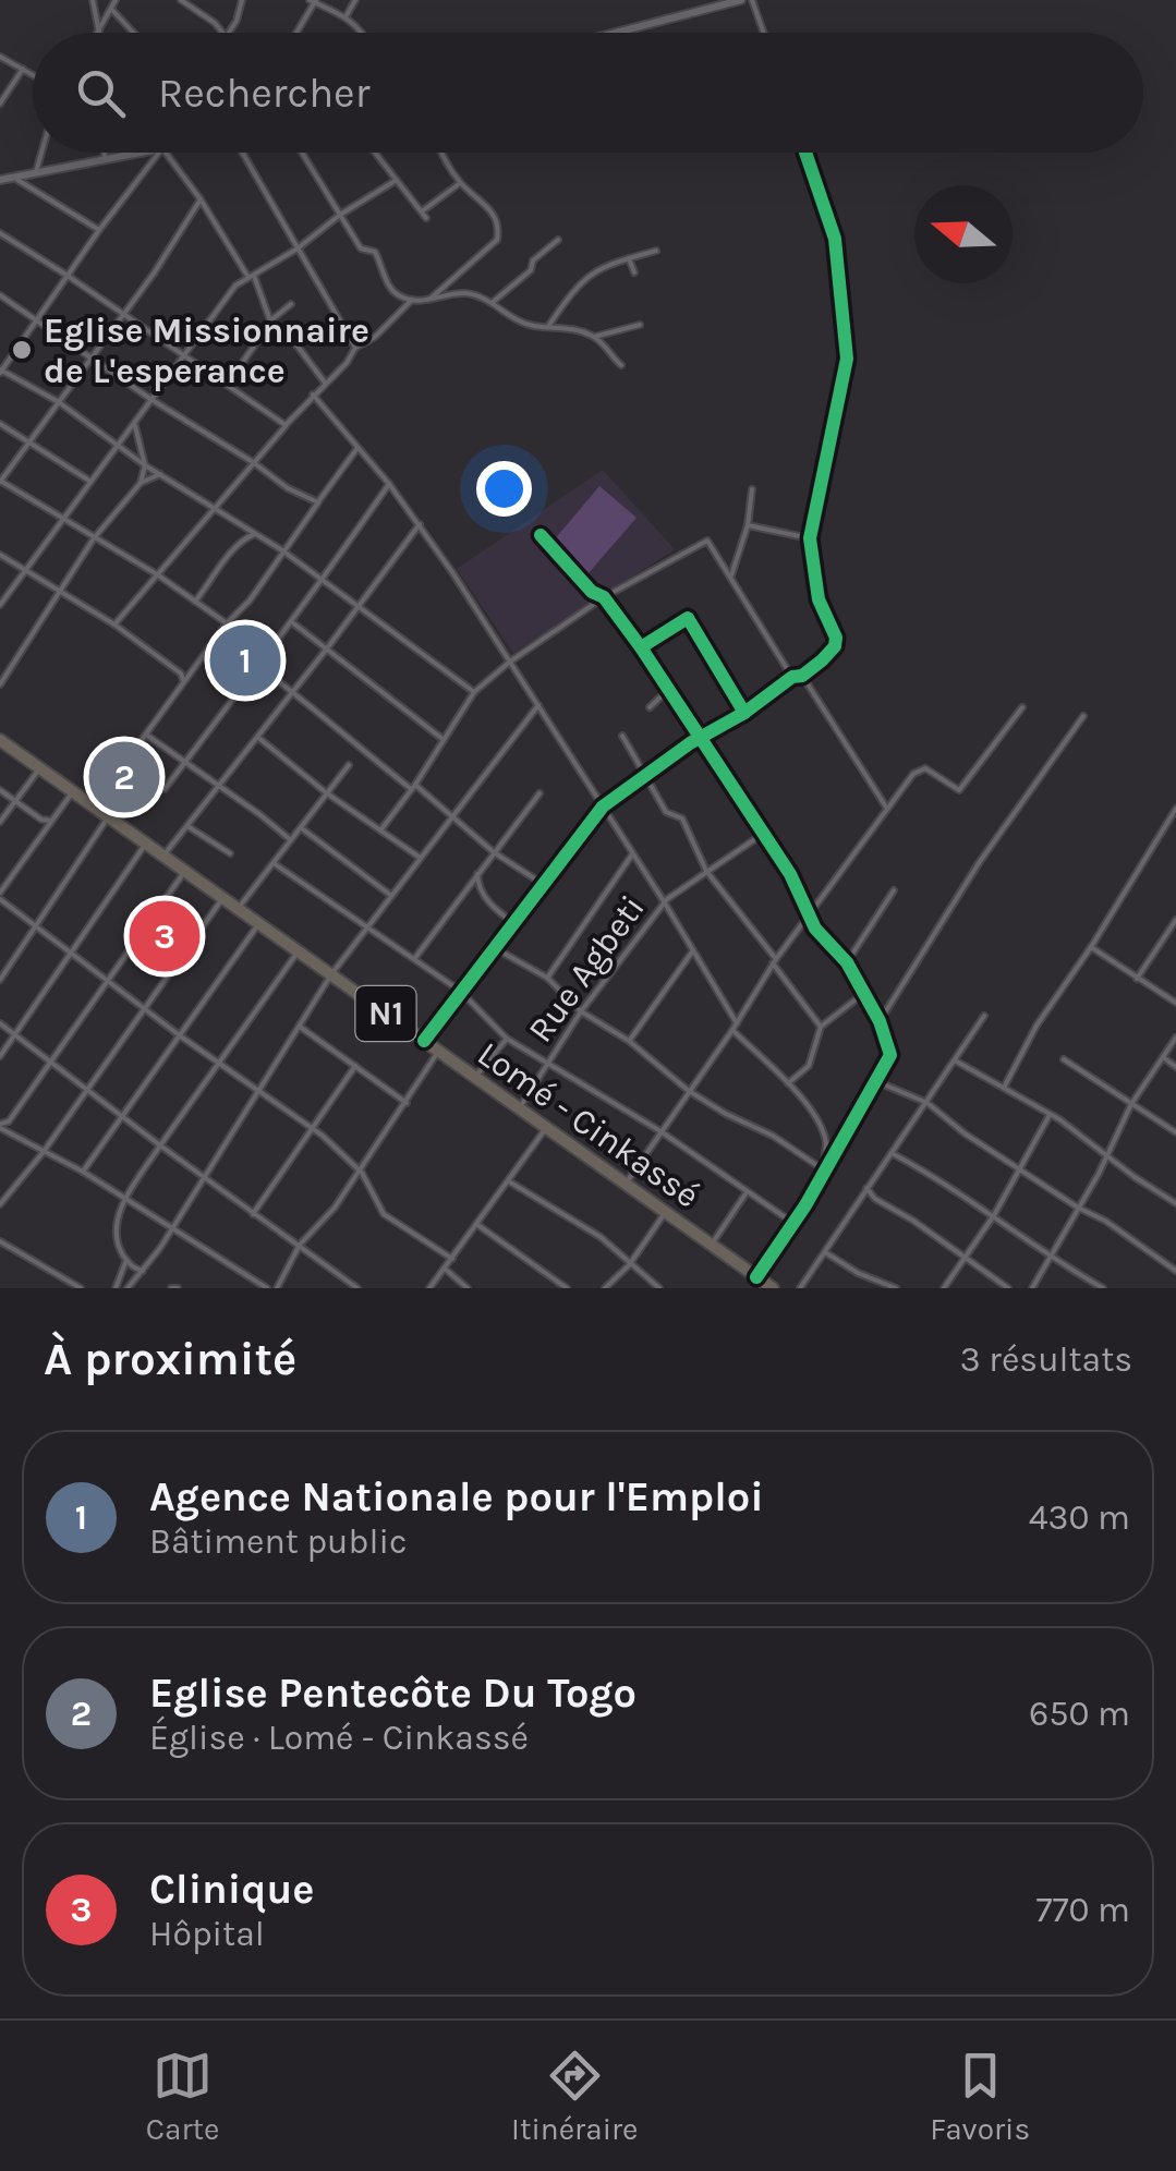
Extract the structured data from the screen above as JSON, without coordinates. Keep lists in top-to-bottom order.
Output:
{
  "streets": {
    "highway": ["N1", "Lomé - Cinkassé"],
    "street": ["Rue Agbeti"]
  },
  "crossings": [
    ["Rue Agbeti", "Lomé - Cinkassé"]
  ],
  "places": ["Eglise Missionnaire de L'esperance"],
  "north": "left",
  "page": {
    "search": "Rechercher",
    "pins": ["1", "2", "3"],
    "heading": ["À proximité", "3 résultats"],
    "list": [
      {
        "mark": "1",
        "name": "Agence Nationale pour l'Emploi",
        "note": "Bâtiment public",
        "value": "430 m"
      },
      {
        "mark": "2",
        "name": "Eglise Pentecôte Du Togo",
        "note": "Église · Lomé - Cinkassé",
        "value": "650 m"
      },
      {
        "mark": "3",
        "name": "Clinique",
        "note": "Hôpital",
        "value": "770 m"
      }
    ],
    "nav": ["Carte", "Itinéraire", "Favoris"]
  }
}
